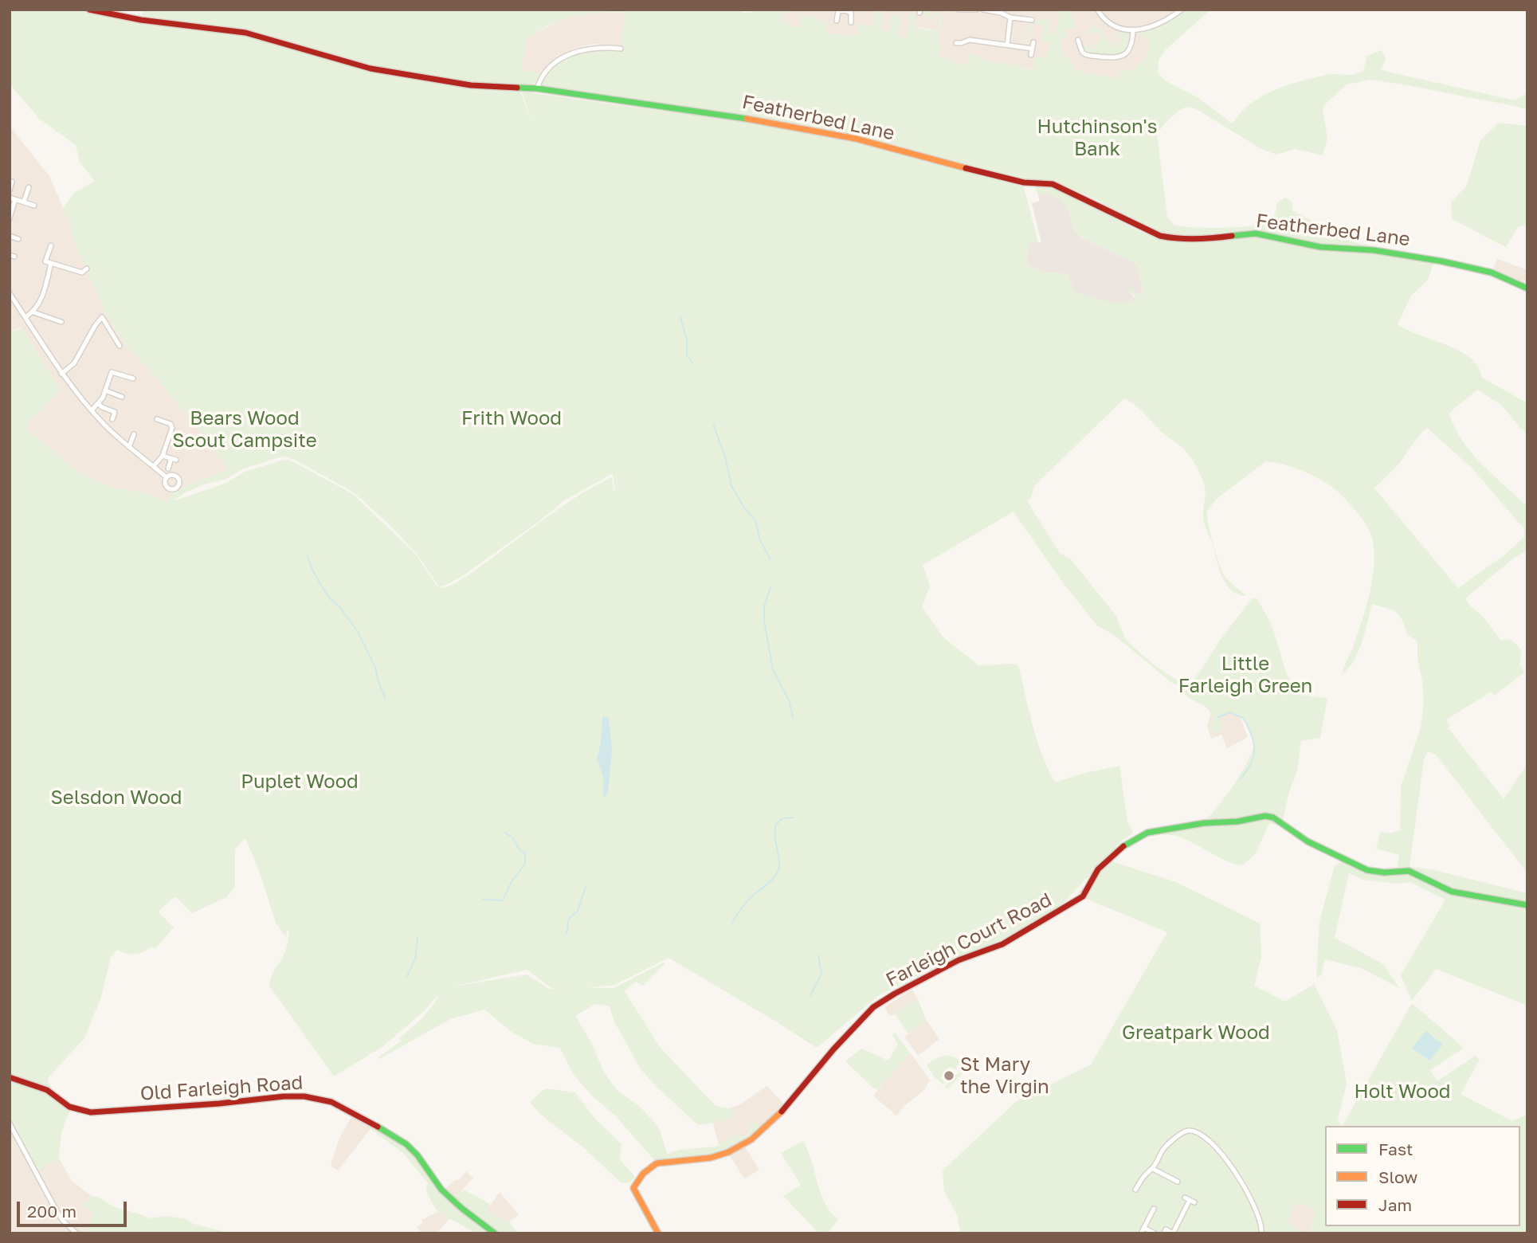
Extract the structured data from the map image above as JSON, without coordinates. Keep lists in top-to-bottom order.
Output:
{
  "streets": {
    "street": ["Featherbed Lane", "Farleigh Court Road", "Old Farleigh Road"]
  },
  "parks": [
    "Hutchinson's Bank",
    "Bears Wood Scout Campsite",
    "Frith Wood",
    "Little Farleigh Green",
    "Puplet Wood",
    "Selsdon Wood",
    "Greatpark Wood",
    "Holt Wood"
  ],
  "places": ["St Mary the Virgin"],
  "legend": ["Fast", "Slow", "Jam"],
  "scale_bar": "200 m"
}
